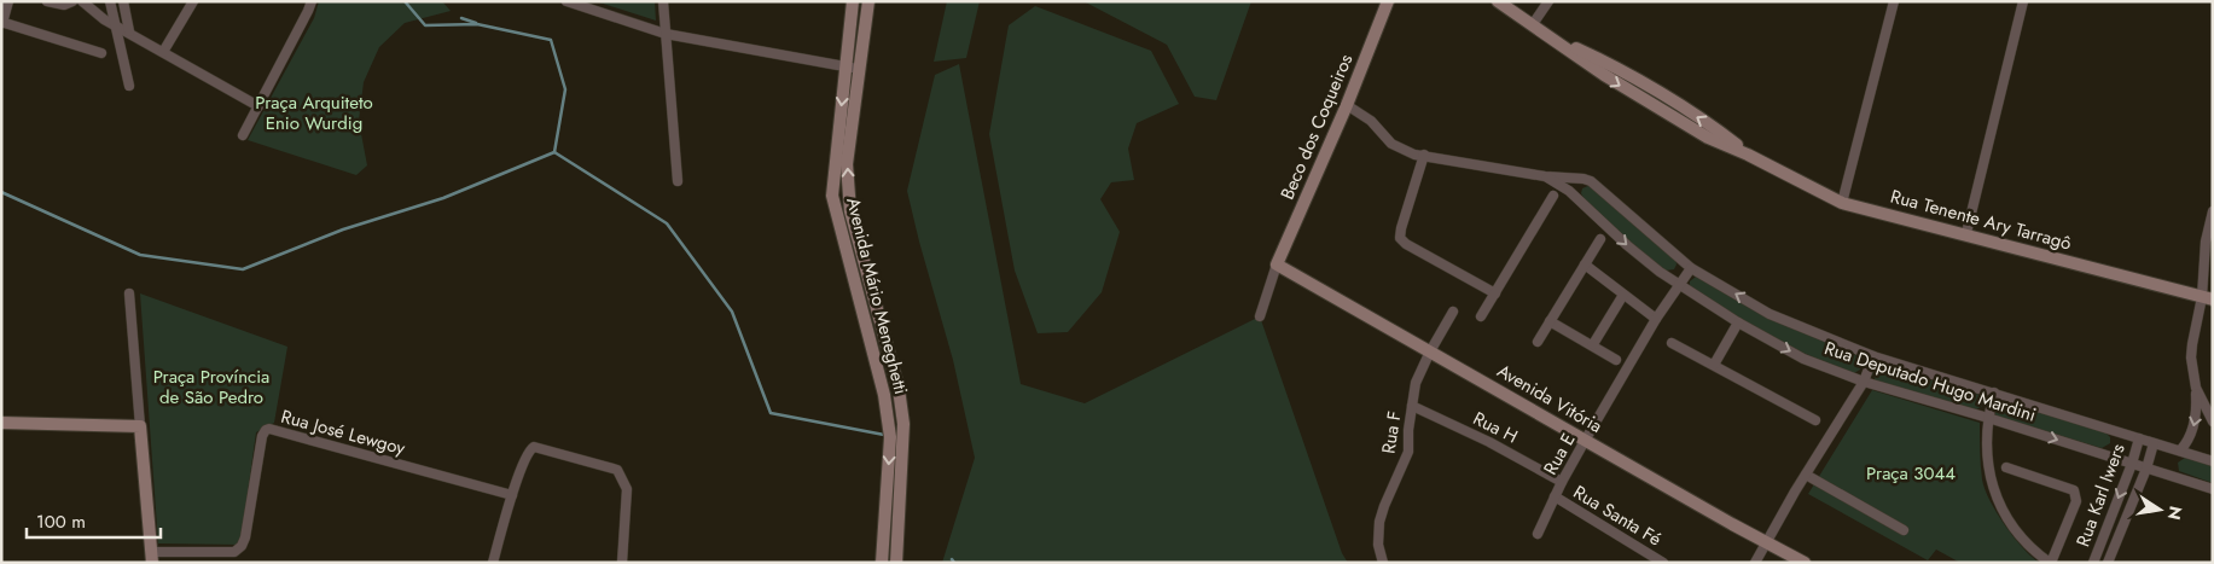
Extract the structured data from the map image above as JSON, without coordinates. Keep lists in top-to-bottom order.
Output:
{
  "streets": {
    "street": [
      "Beco dos Coqueiros",
      "Rua Tenente Ary Tarragô",
      "Avenida Mário Meneghetti",
      "Rua Deputado Hugo Mardini",
      "Avenida Vitória",
      "Rua H",
      "Rua José Lewgoy",
      "Rua F",
      "Rua E",
      "Rua Karl Iwers",
      "Rua Santa Fé"
    ]
  },
  "crossings": [
    ["Beco dos Coqueiros", "Rua Deputado Hugo Mardini"],
    ["Beco dos Coqueiros", "Avenida Vitória"],
    ["Rua Deputado Hugo Mardini", "Rua E"],
    ["Rua Deputado Hugo Mardini", "Rua Karl Iwers"],
    ["Avenida Vitória", "Rua F"],
    ["Avenida Vitória", "Rua E"],
    ["Rua H", "Rua F"],
    ["Rua H", "Rua E"],
    ["Rua E", "Rua Santa Fé"]
  ],
  "parks": ["Praça Arquiteto Enio Wurdig", "Praça Província de São Pedro", "Praça 3044"],
  "scale_bar": "100 m",
  "north": "right"
}
